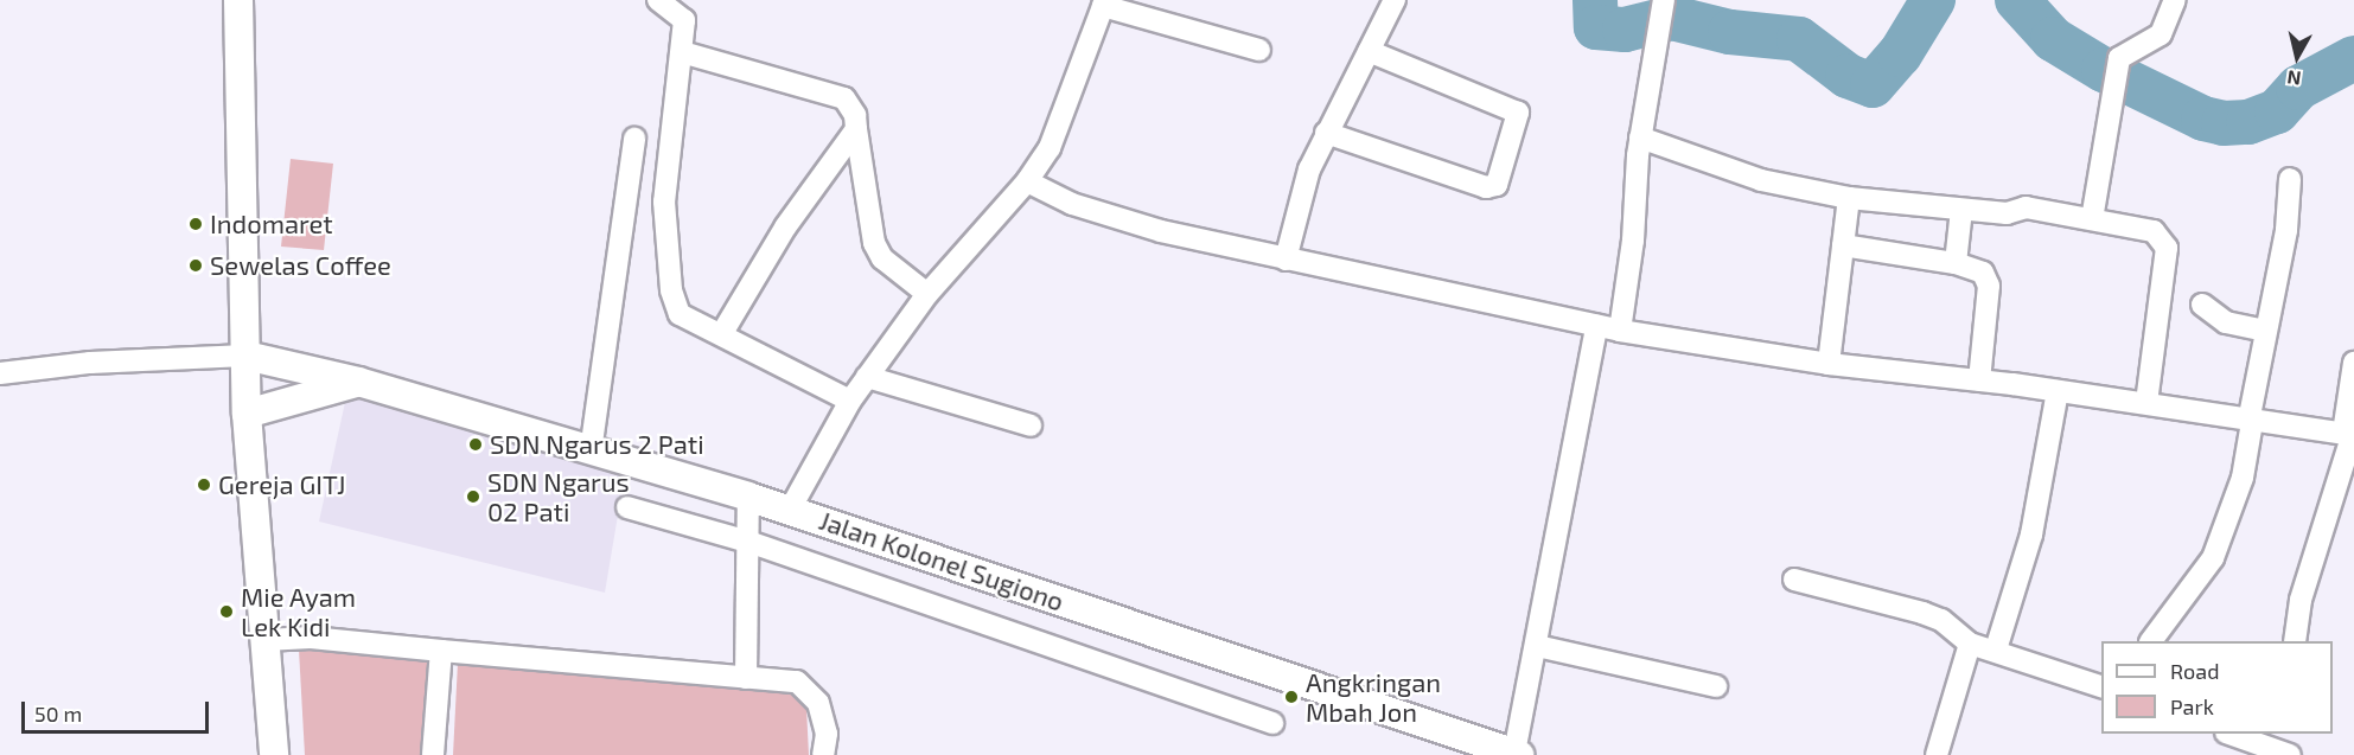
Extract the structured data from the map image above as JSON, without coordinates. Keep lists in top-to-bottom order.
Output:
{
  "streets": {
    "main road": ["Jalan Kolonel Sugiono"]
  },
  "places": [
    "Indomaret",
    "Sewelas Coffee",
    "SDN Ngarus 2 Pati",
    "Gereja GITJ",
    "SDN Ngarus 02 Pati",
    "Mie Ayam Lek Kidi",
    "Angkringan Mbah Jon"
  ],
  "legend": ["Road", "Park"],
  "scale_bar": "50 m",
  "north": "bottom"
}
